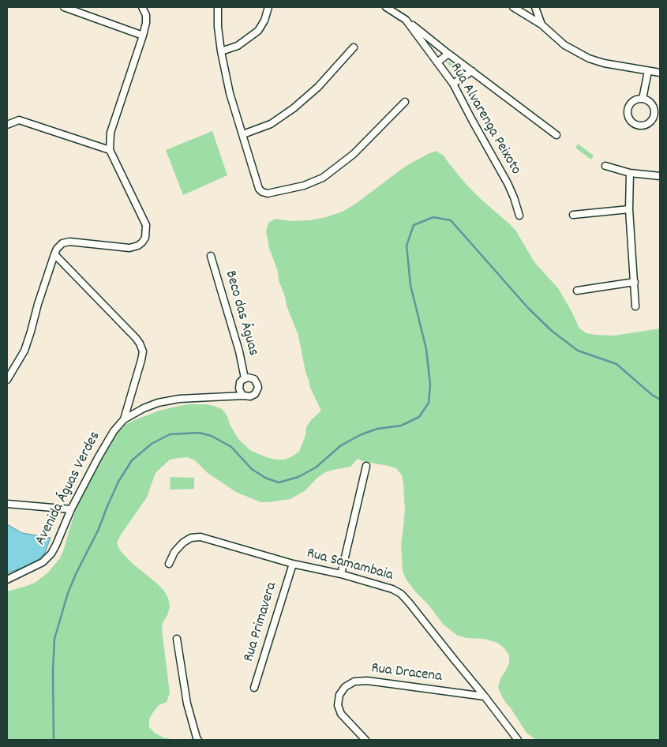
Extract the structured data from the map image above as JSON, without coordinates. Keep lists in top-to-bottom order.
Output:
{
  "streets": {
    "street": [
      "Rua Alvarenga Peixoto",
      "Beco das Águas",
      "Avenida Águas Verdes",
      "Rua Samambaia",
      "Rua Primavera",
      "Rua Dracena"
    ]
  },
  "crossings": [
    ["Beco das Águas", "Avenida Águas Verdes"],
    ["Rua Samambaia", "Rua Primavera"],
    ["Rua Samambaia", "Rua Dracena"]
  ]
}
